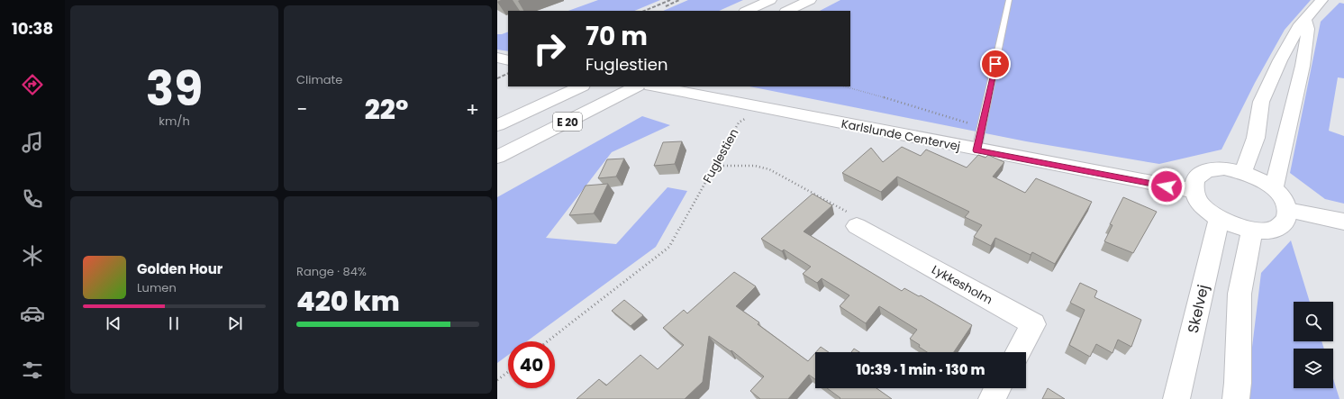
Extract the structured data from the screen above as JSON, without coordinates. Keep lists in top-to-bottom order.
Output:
{
  "streets": {
    "main road": [
      "E 20",
      "Karlslunde Centervej",
      "Lykkesholm",
      "Skelvej"
    ],
    "path": ["Fuglestien"]
  },
  "crossings": [
    ["Karlslunde Centervej", "Skelvej"]
  ],
  "page": {
    "tabs": "10:38",
    "tile": [
      ["39", "km/h"],
      "Climate",
      ["Range · 84%", "420 km"]
    ],
    "turn": ["70 m", "Fuglestien"],
    "heat": ["−", "22°", "+"],
    "song": ["Golden Hour", "Lumen"],
    "limit": "40",
    "trip": "10:39 · 1 min · 130 m"
  }
}
